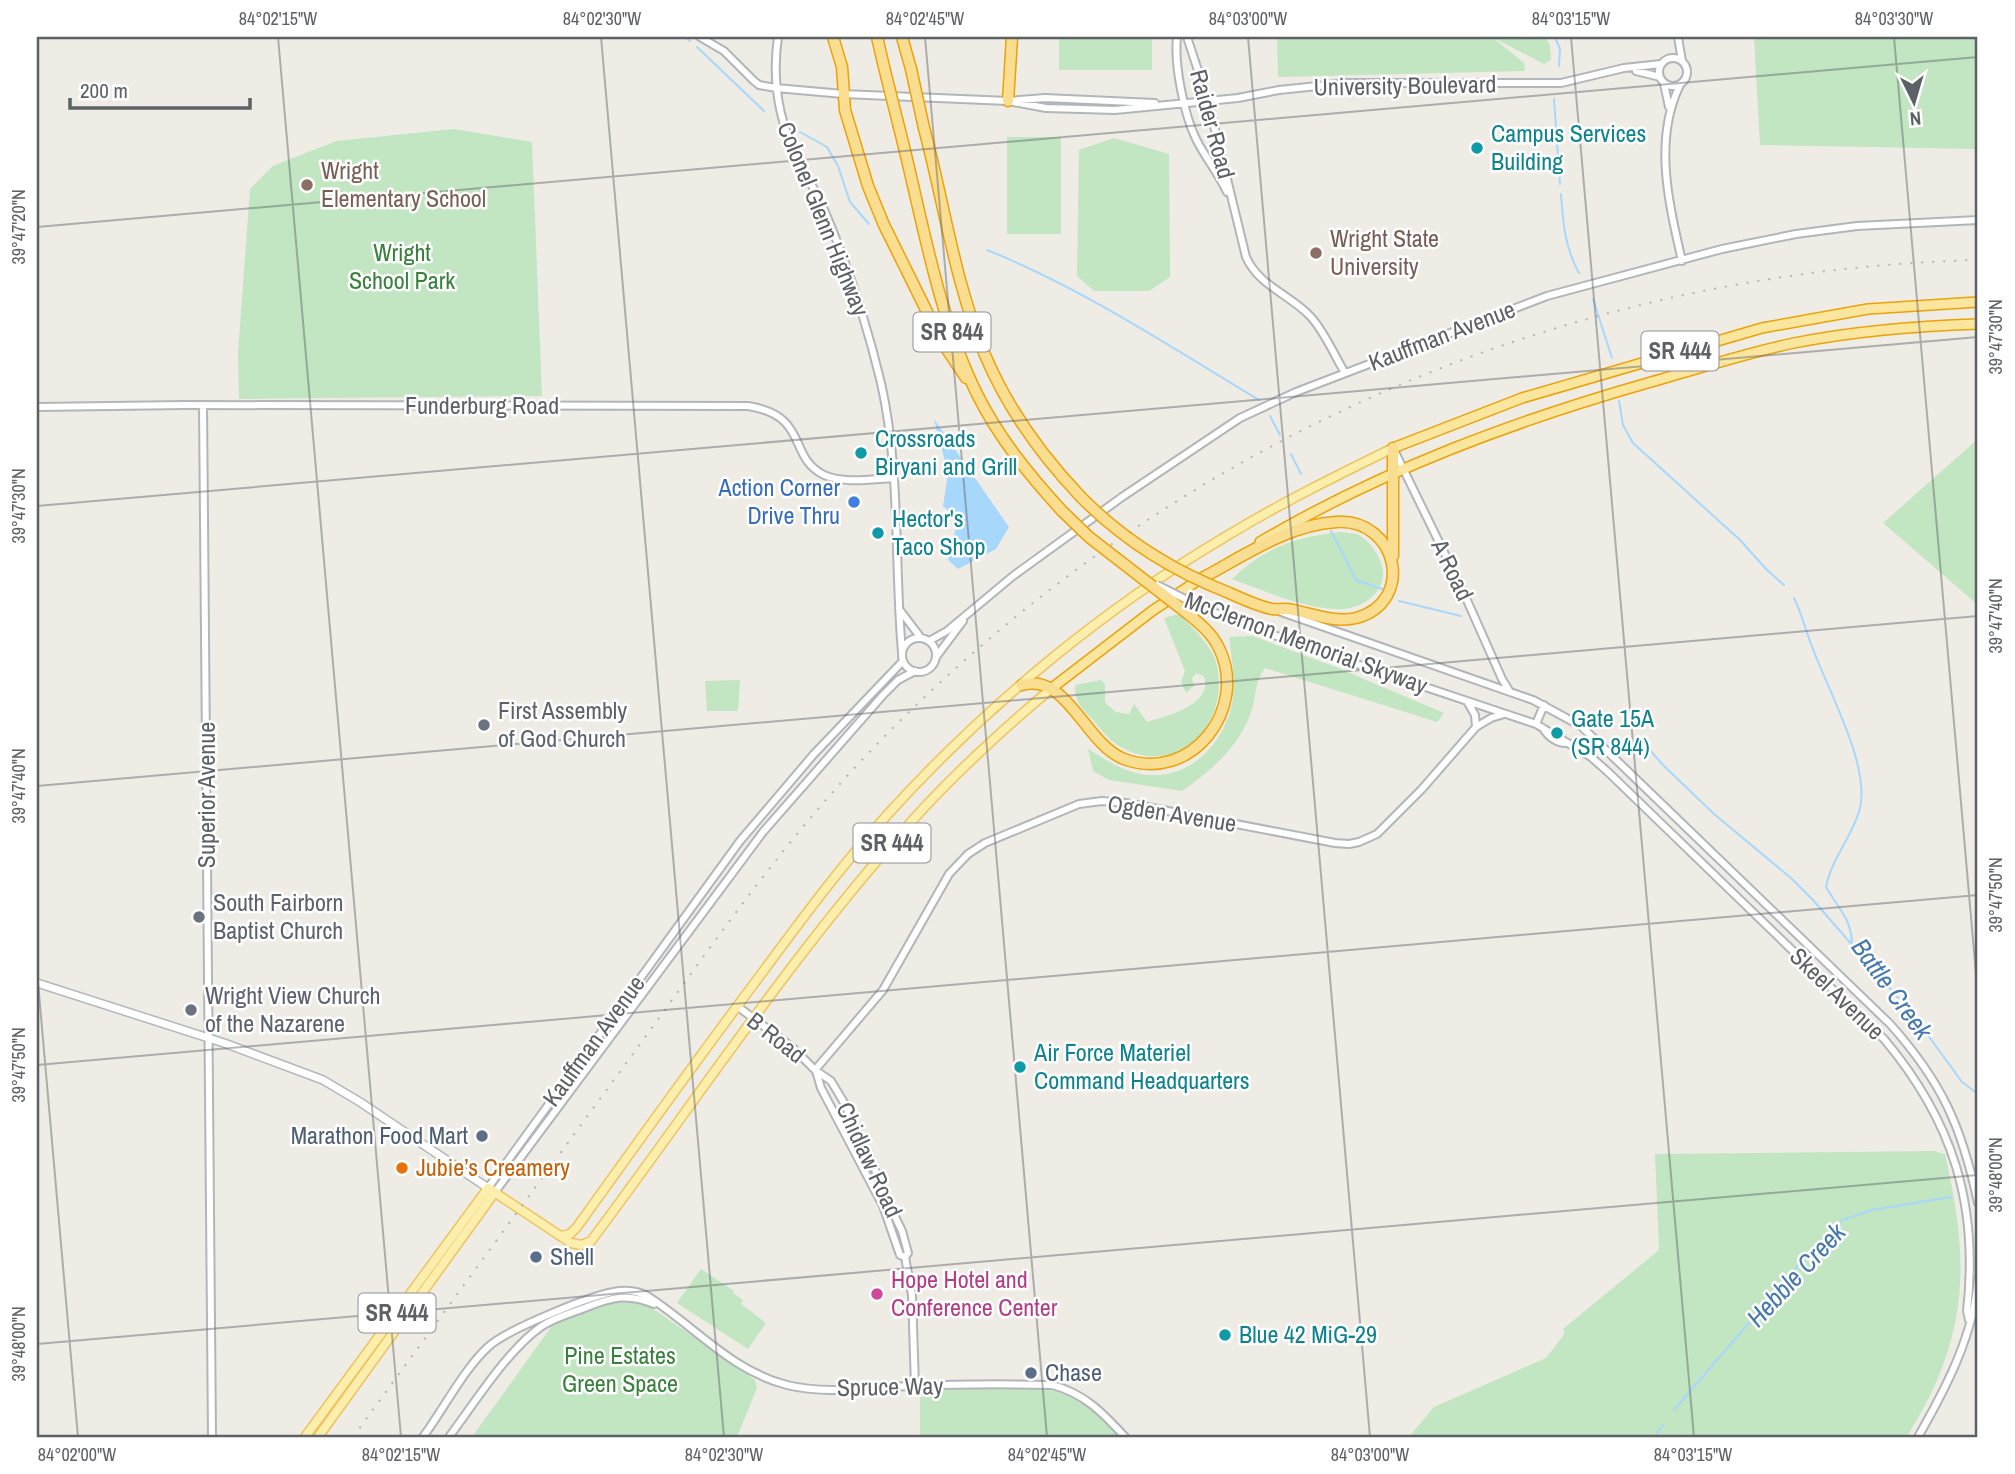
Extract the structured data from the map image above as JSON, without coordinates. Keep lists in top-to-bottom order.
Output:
{
  "streets": {
    "highway": ["SR 844", "SR 444", "McClernon Memorial Skyway"],
    "main road": ["Kauffman Avenue"],
    "street": [
      "University Boulevard",
      "Raider Road",
      "Colonel Glenn Highway",
      "Funderburg Road",
      "A Road",
      "Superior Avenue",
      "Ogden Avenue",
      "Skeel Avenue",
      "B Road",
      "Chidlaw Road",
      "Spruce Way"
    ]
  },
  "crossings": [
    ["University Boulevard", "Raider Road"],
    ["University Boulevard", "Colonel Glenn Highway"],
    ["Raider Road", "Kauffman Avenue"],
    ["Colonel Glenn Highway", "Kauffman Avenue"],
    ["Colonel Glenn Highway", "Funderburg Road"],
    ["Kauffman Avenue", "SR 444"],
    ["SR 444", "A Road"],
    ["SR 444", "B Road"],
    ["Funderburg Road", "Superior Avenue"],
    ["A Road", "McClernon Memorial Skyway"],
    ["McClernon Memorial Skyway", "Skeel Avenue"],
    ["Ogden Avenue", "B Road"],
    ["Ogden Avenue", "Chidlaw Road"],
    ["B Road", "Chidlaw Road"],
    ["Chidlaw Road", "Spruce Way"]
  ],
  "water": ["Battle Creek", "Hebble Creek"],
  "parks": ["Wright School Park", "Pine Estates Green Space"],
  "places": [
    "Campus Services Building",
    "Wright Elementary School",
    "Wright State University",
    "Crossroads Biryani and Grill",
    "Action Corner Drive Thru",
    "Hector's Taco Shop",
    "First Assembly of God Church",
    "Gate 15A (SR 844)",
    "South Fairborn Baptist Church",
    "Wright View Church of the Nazarene",
    "Air Force Materiel Command Headquarters",
    "Marathon Food Mart",
    "Jubie’s Creamery",
    "Shell",
    "Hope Hotel and Conference Center",
    "Blue 42 MiG-29",
    "Chase"
  ],
  "scale_bar": "200 m",
  "north": "bottom",
  "coordinates": [
    "84°02'15\"W",
    "84°02'30\"W",
    "84°02'45\"W",
    "84°03'00\"W",
    "84°03'15\"W",
    "84°03'30\"W",
    "39°47'20\"N",
    "39°47'30\"N",
    "39°47'40\"N",
    "39°47'50\"N",
    "39°48'00\"N",
    "84°02'00\"W"
  ]
}
